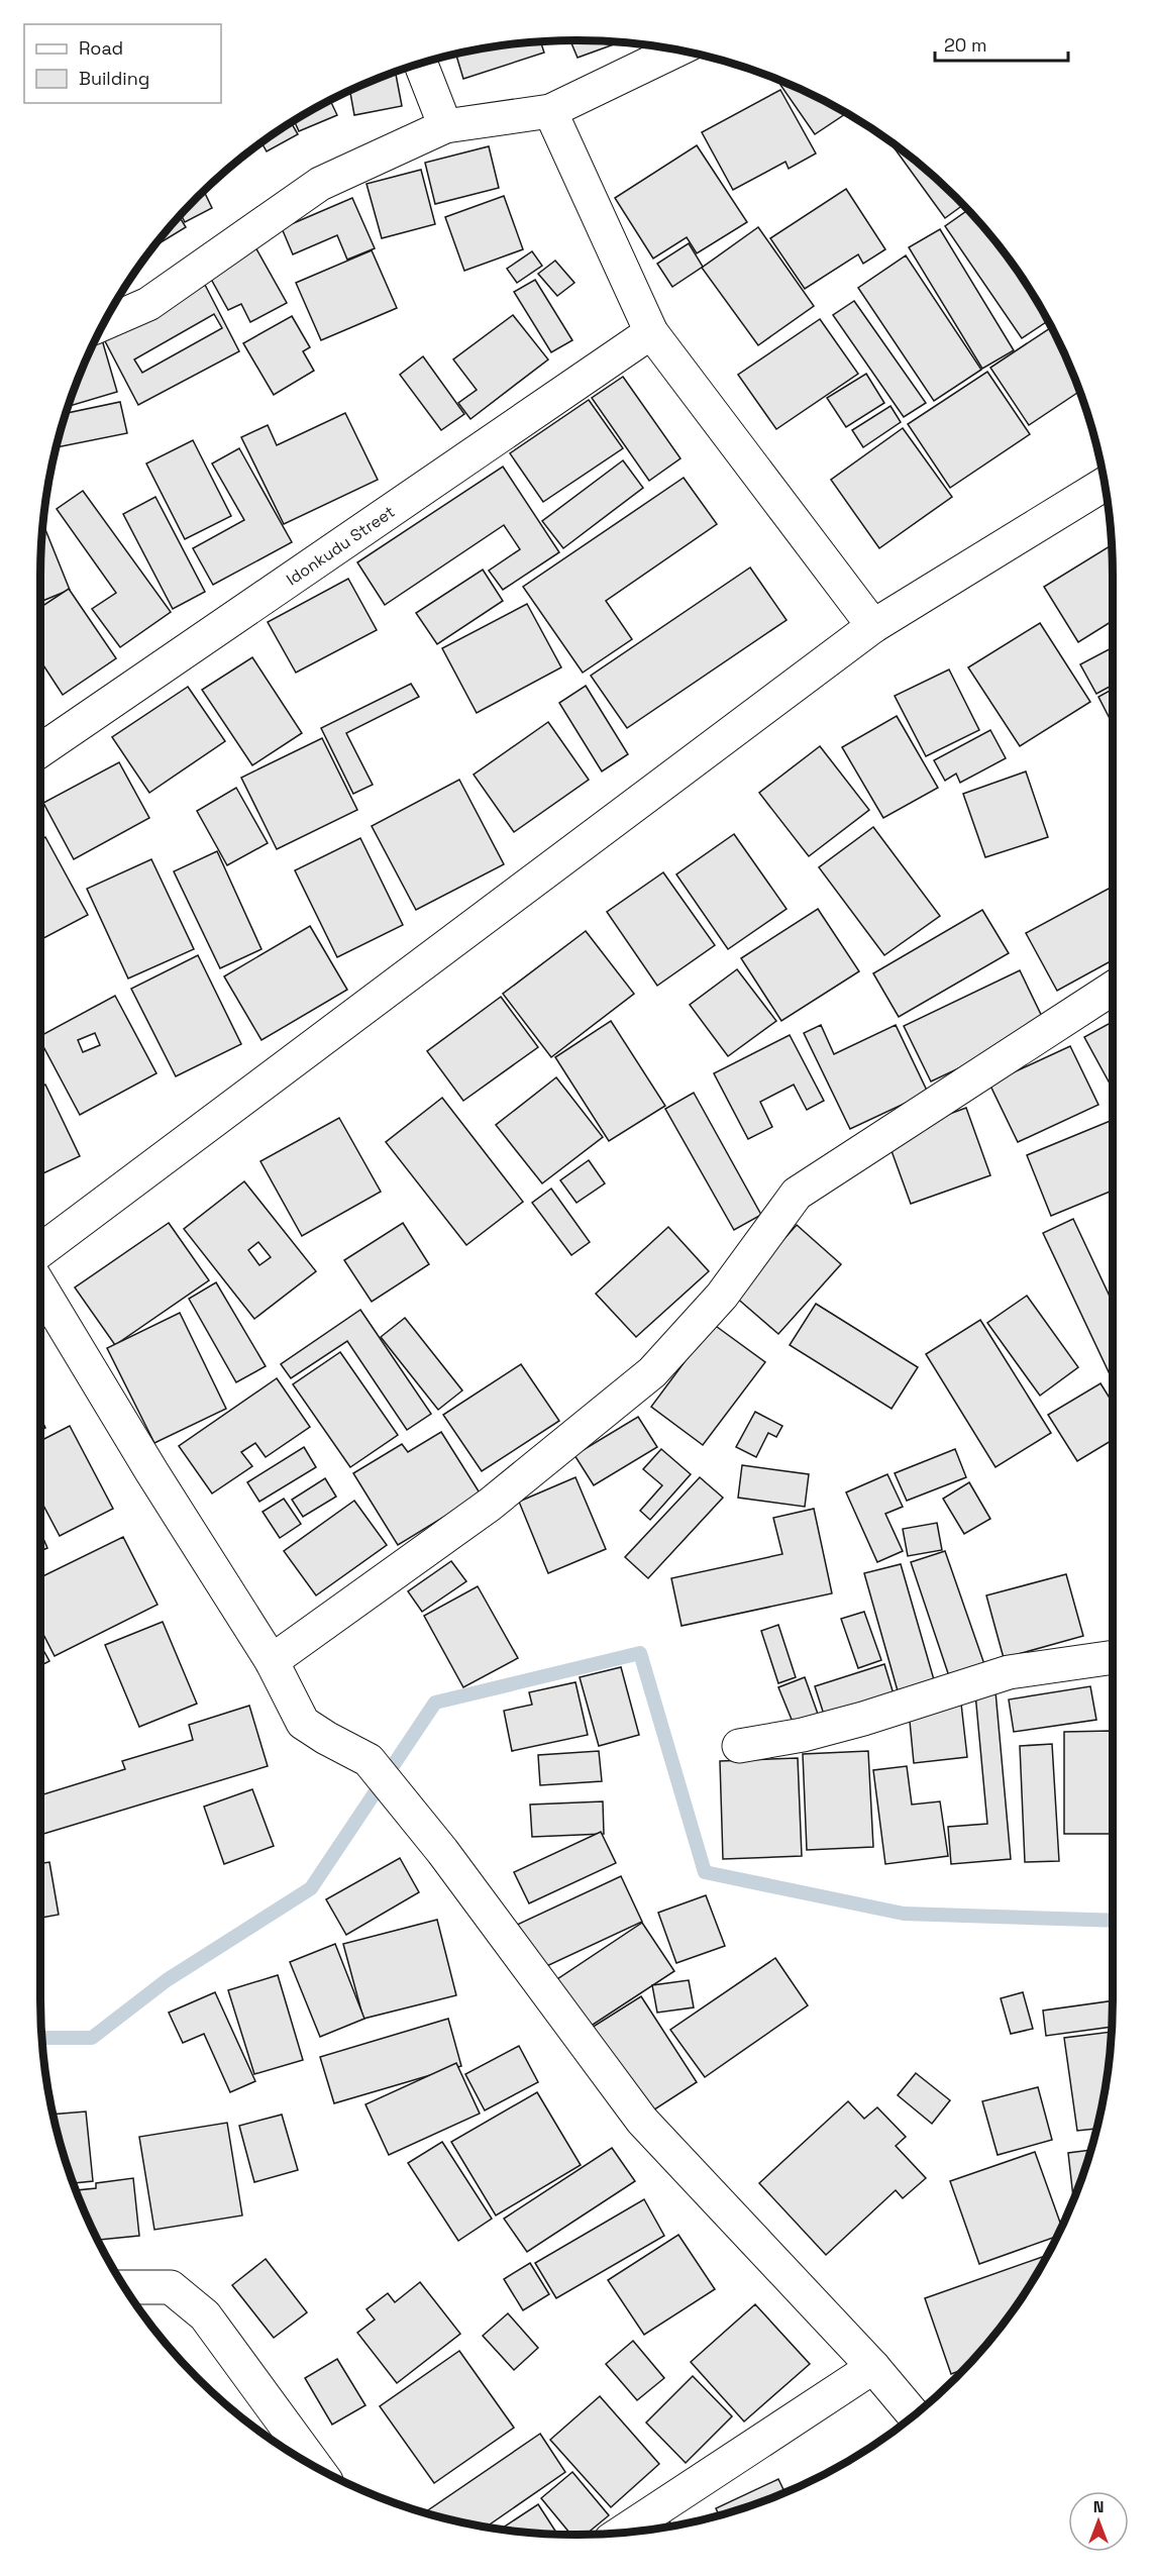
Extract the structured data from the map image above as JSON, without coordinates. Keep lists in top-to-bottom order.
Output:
{
  "streets": {
    "street": ["Idonkudu Street"]
  },
  "legend": ["Road", "Building"],
  "scale_bar": "20 m",
  "north": "top"
}
